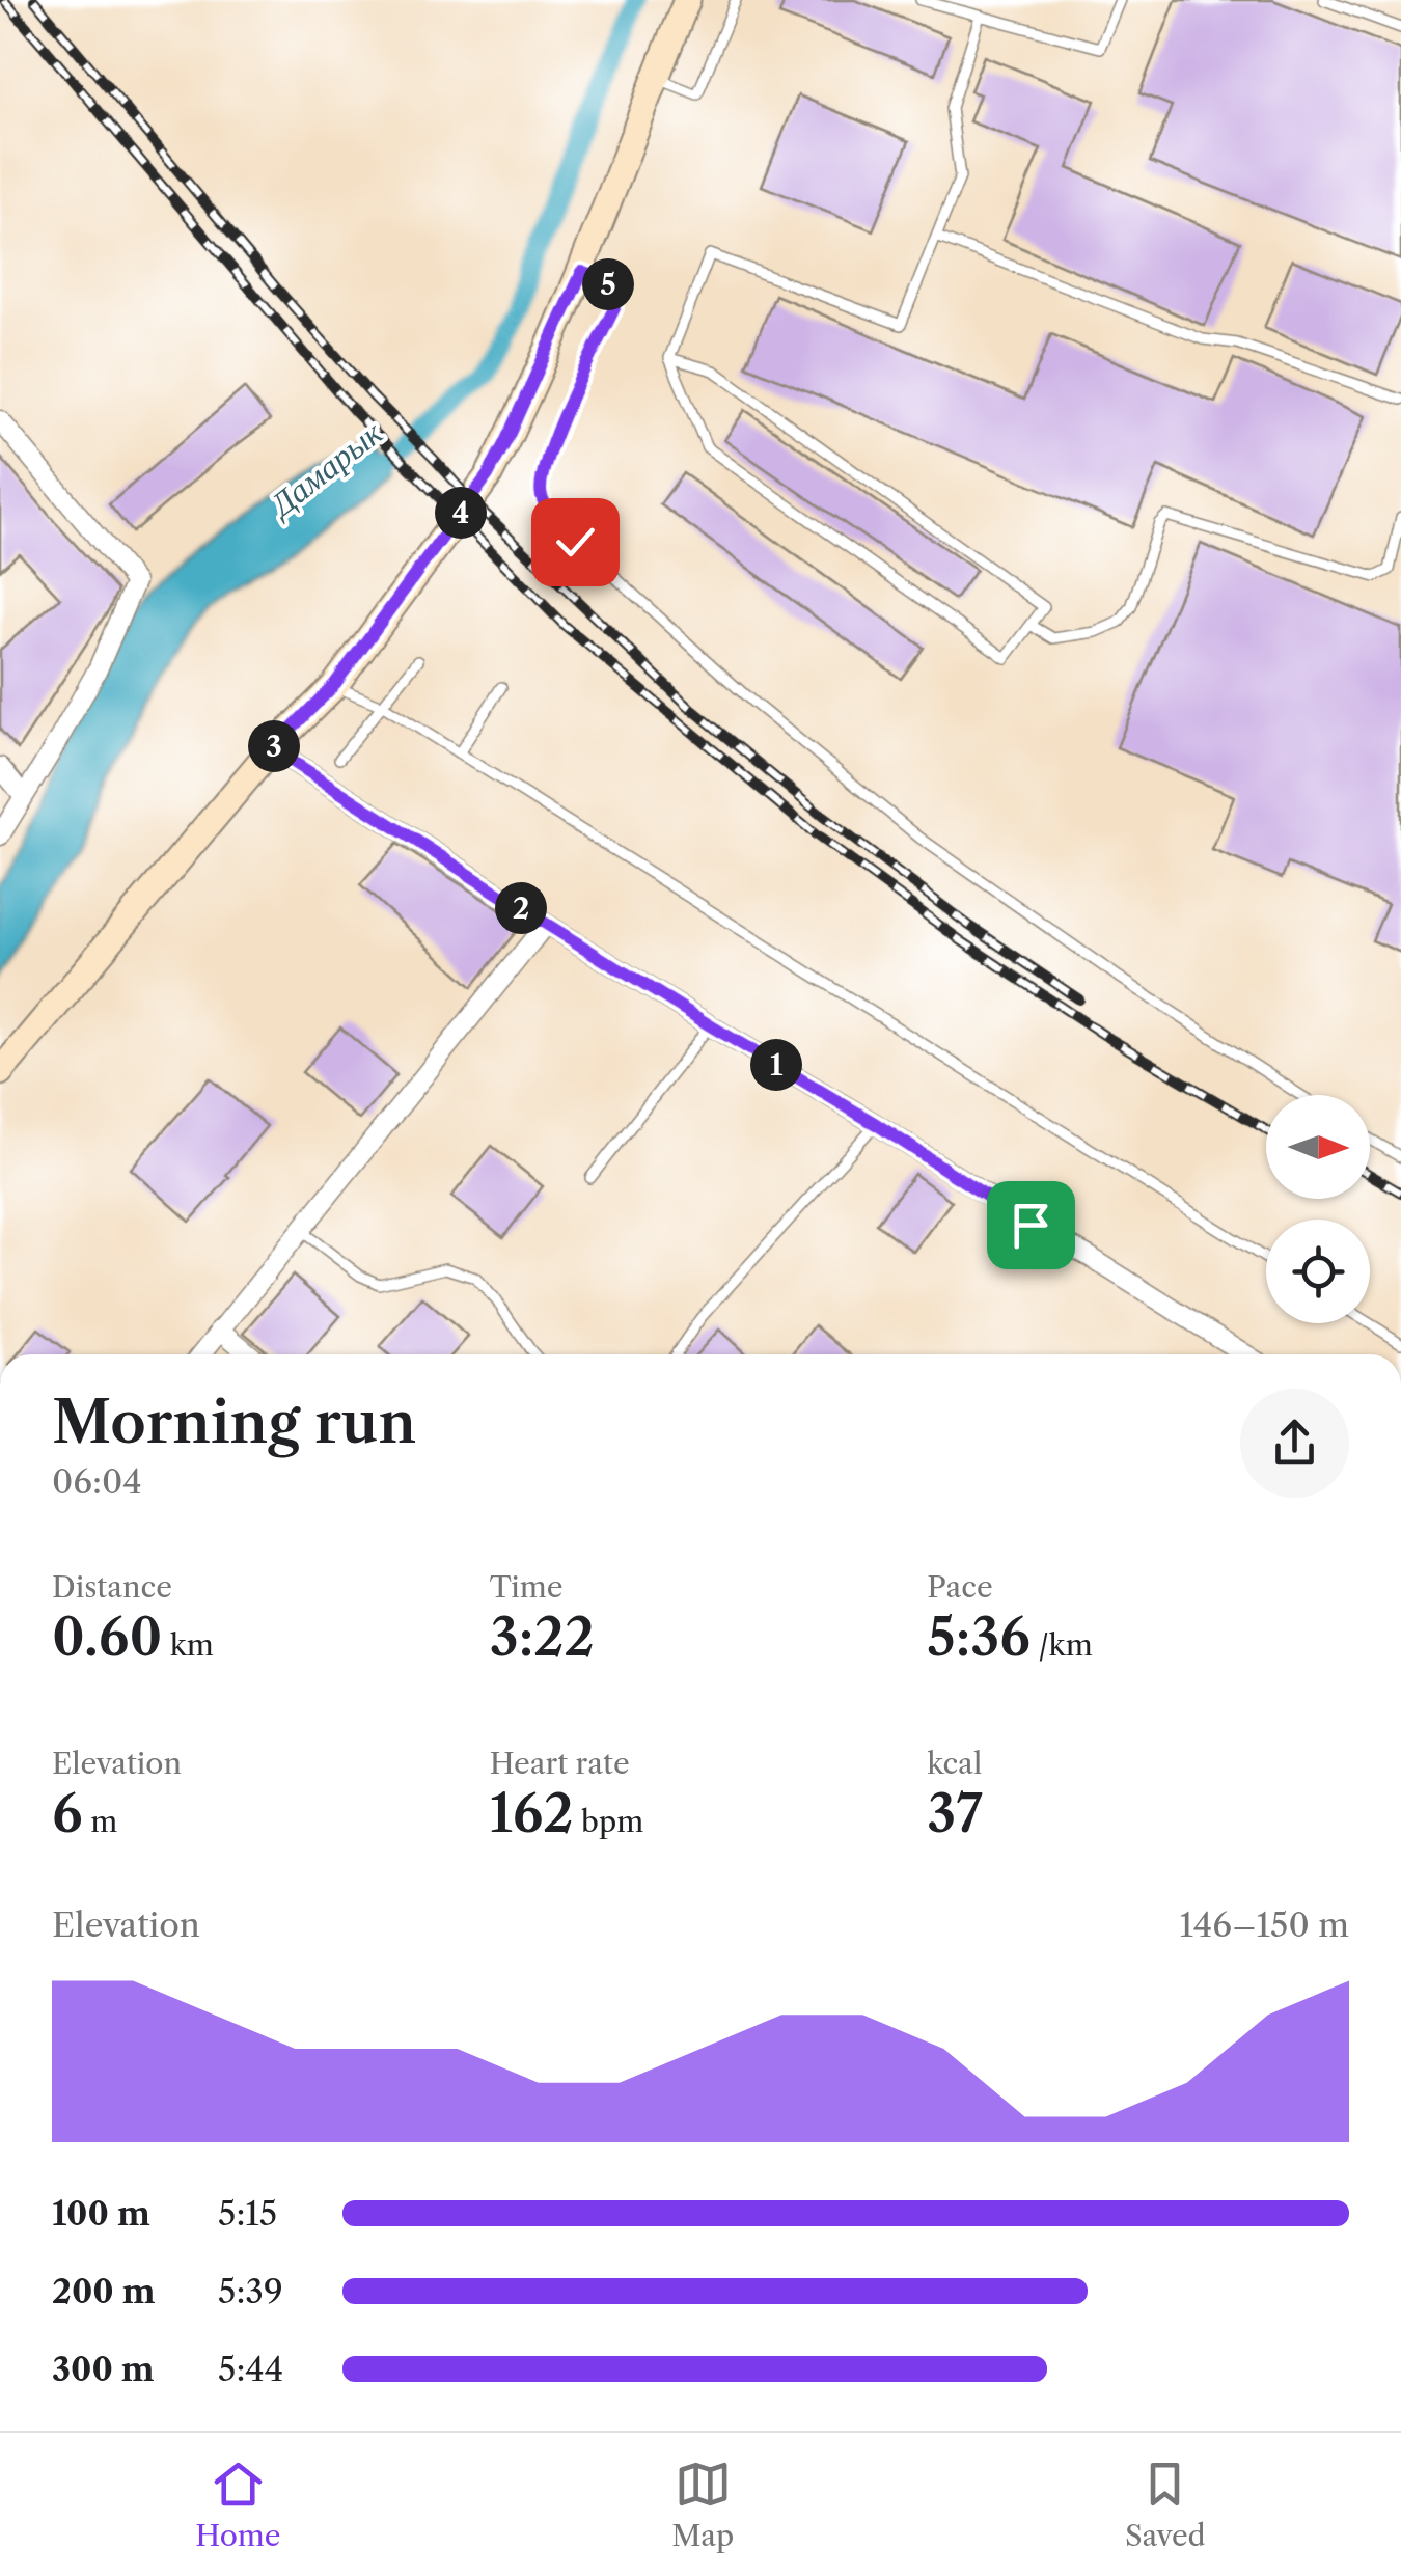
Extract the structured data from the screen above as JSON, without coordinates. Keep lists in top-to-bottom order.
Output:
{
  "water": ["Дамарык"],
  "north": "right",
  "page": {
    "pins": [
      "5",
      "4",
      "3",
      "2",
      "1"
    ],
    "heading": ["Morning run", "06:04"],
    "stats": [
      ["Distance", "0.60 km"],
      ["Time", "3:22"],
      ["Pace", "5:36 /km"],
      ["Elevation", "6 m"],
      ["Heart rate", "162 bpm"],
      ["kcal", "37"]
    ],
    "chart": ["Elevation", "146–150 m"],
    "list": [
      {
        "name": "100 m",
        "note": "5:15"
      },
      {
        "name": "200 m",
        "note": "5:39"
      },
      {
        "name": "300 m",
        "note": "5:44"
      }
    ],
    "tabs": ["Home", "Map", "Saved"]
  }
}
